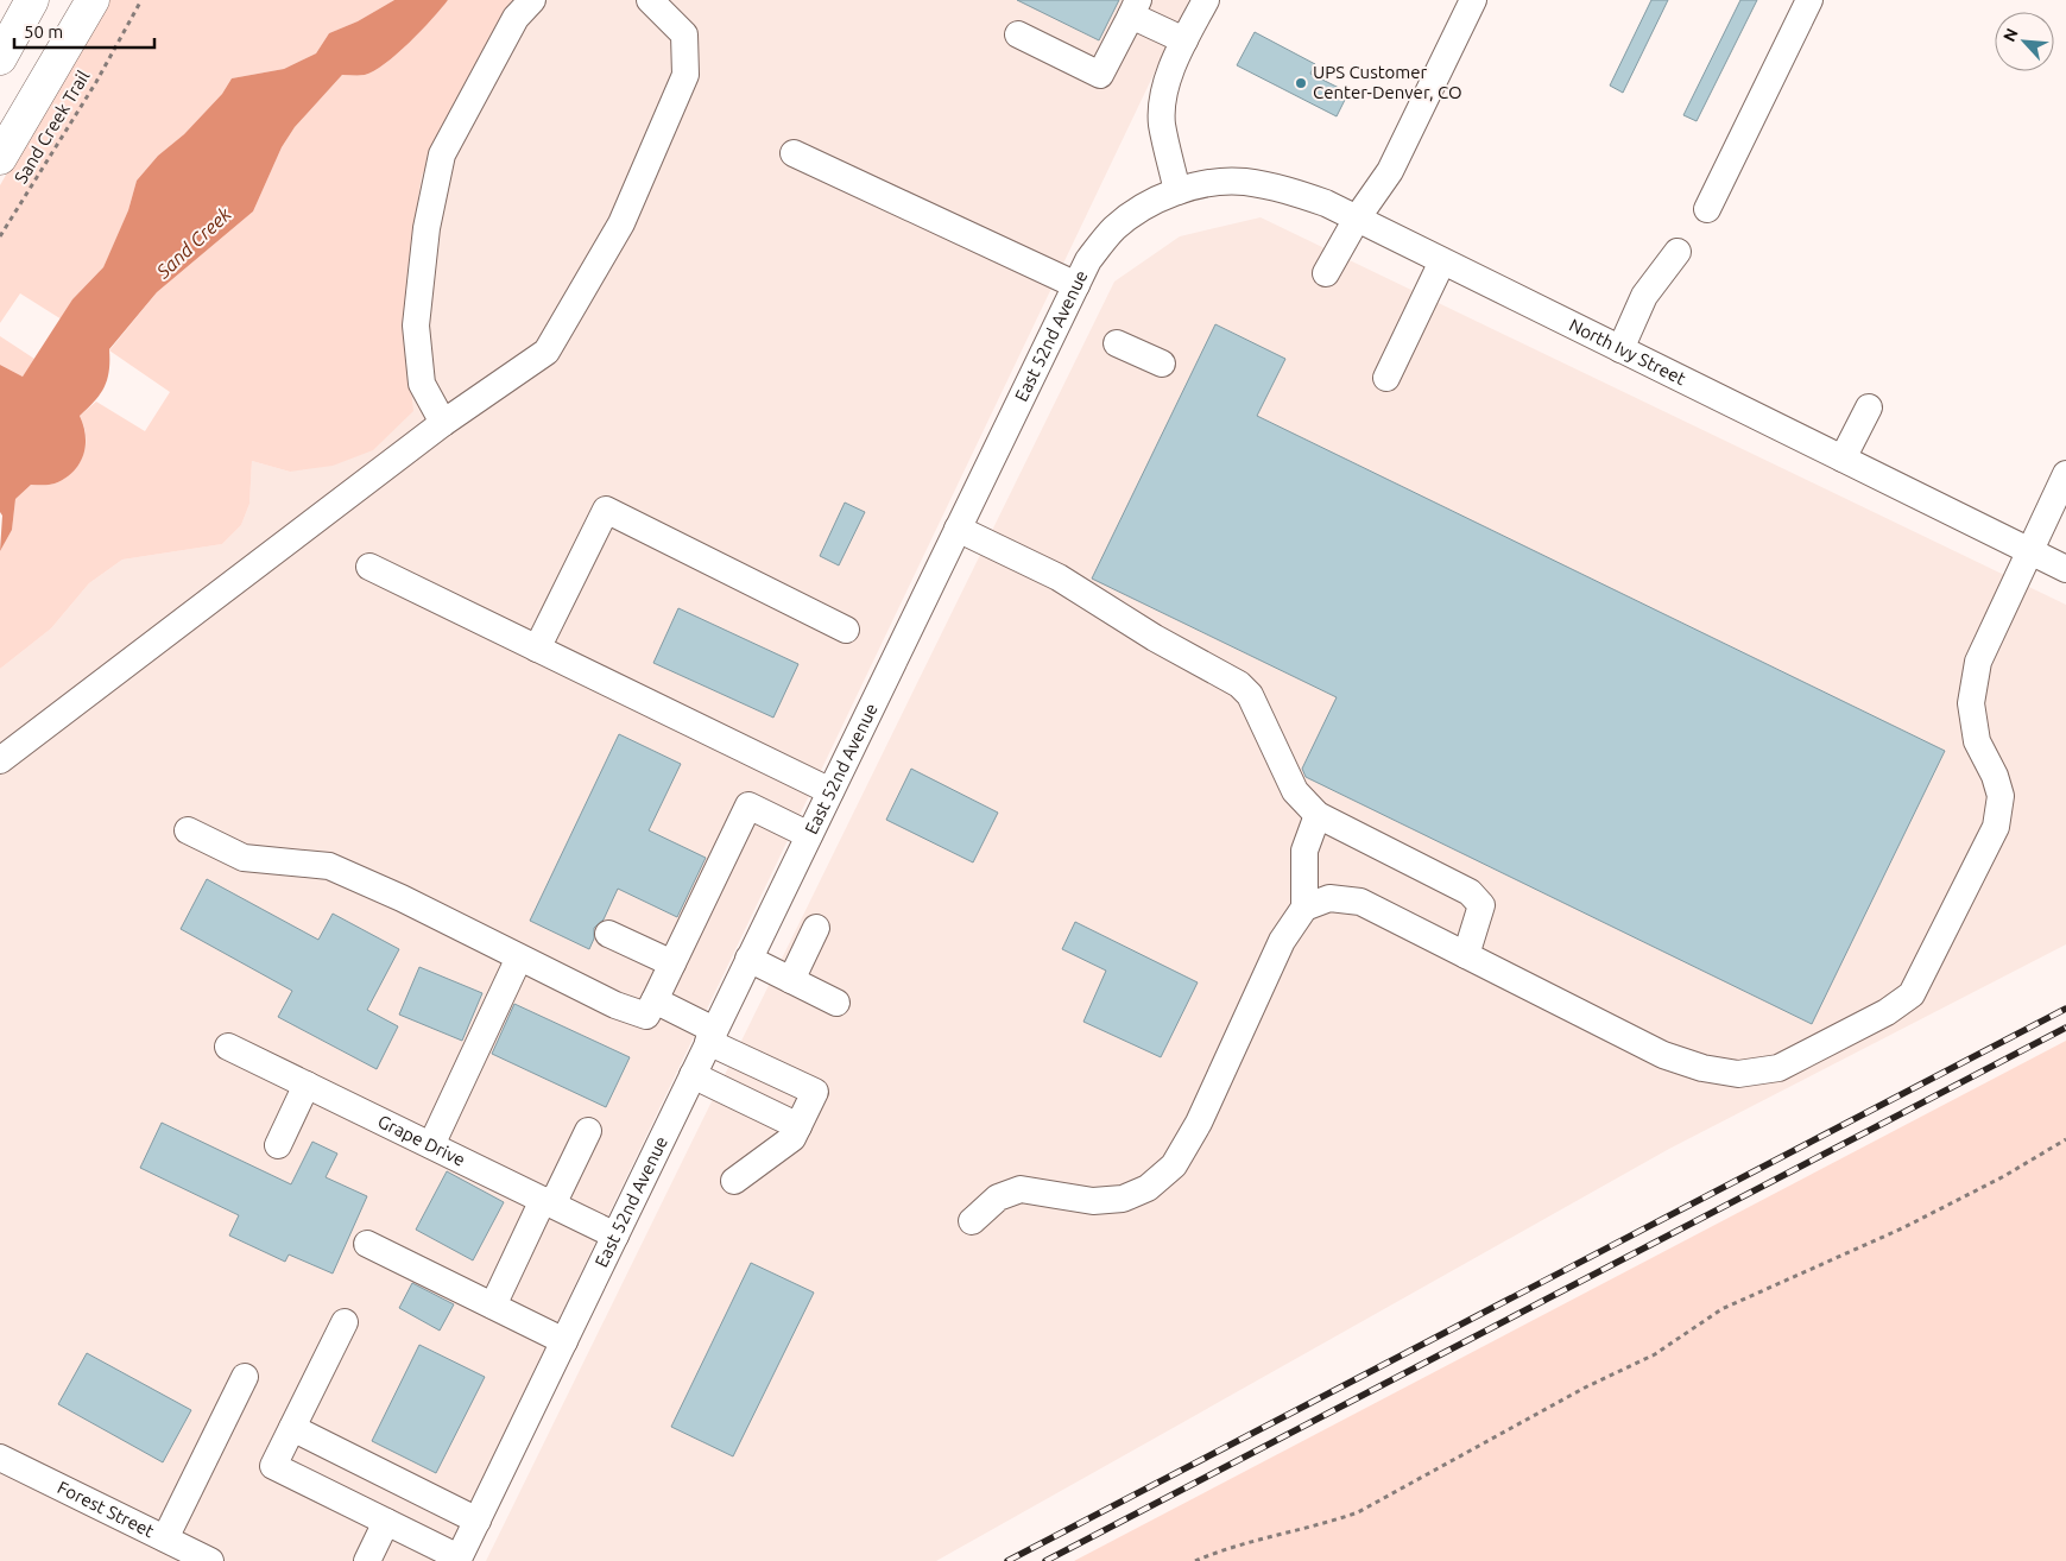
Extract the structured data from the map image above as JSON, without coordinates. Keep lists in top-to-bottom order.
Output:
{
  "streets": {
    "street": [
      "East 52nd Avenue",
      "North Ivy Street",
      "Grape Drive",
      "Forest Street"
    ],
    "path": ["Sand Creek Trail"]
  },
  "crossings": [
    ["East 52nd Avenue", "North Ivy Street"],
    ["East 52nd Avenue", "Grape Drive"]
  ],
  "water": ["Sand Creek"],
  "places": ["UPS Customer Center-Denver, CO"],
  "scale_bar": "50 m",
  "north": "top left"
}
